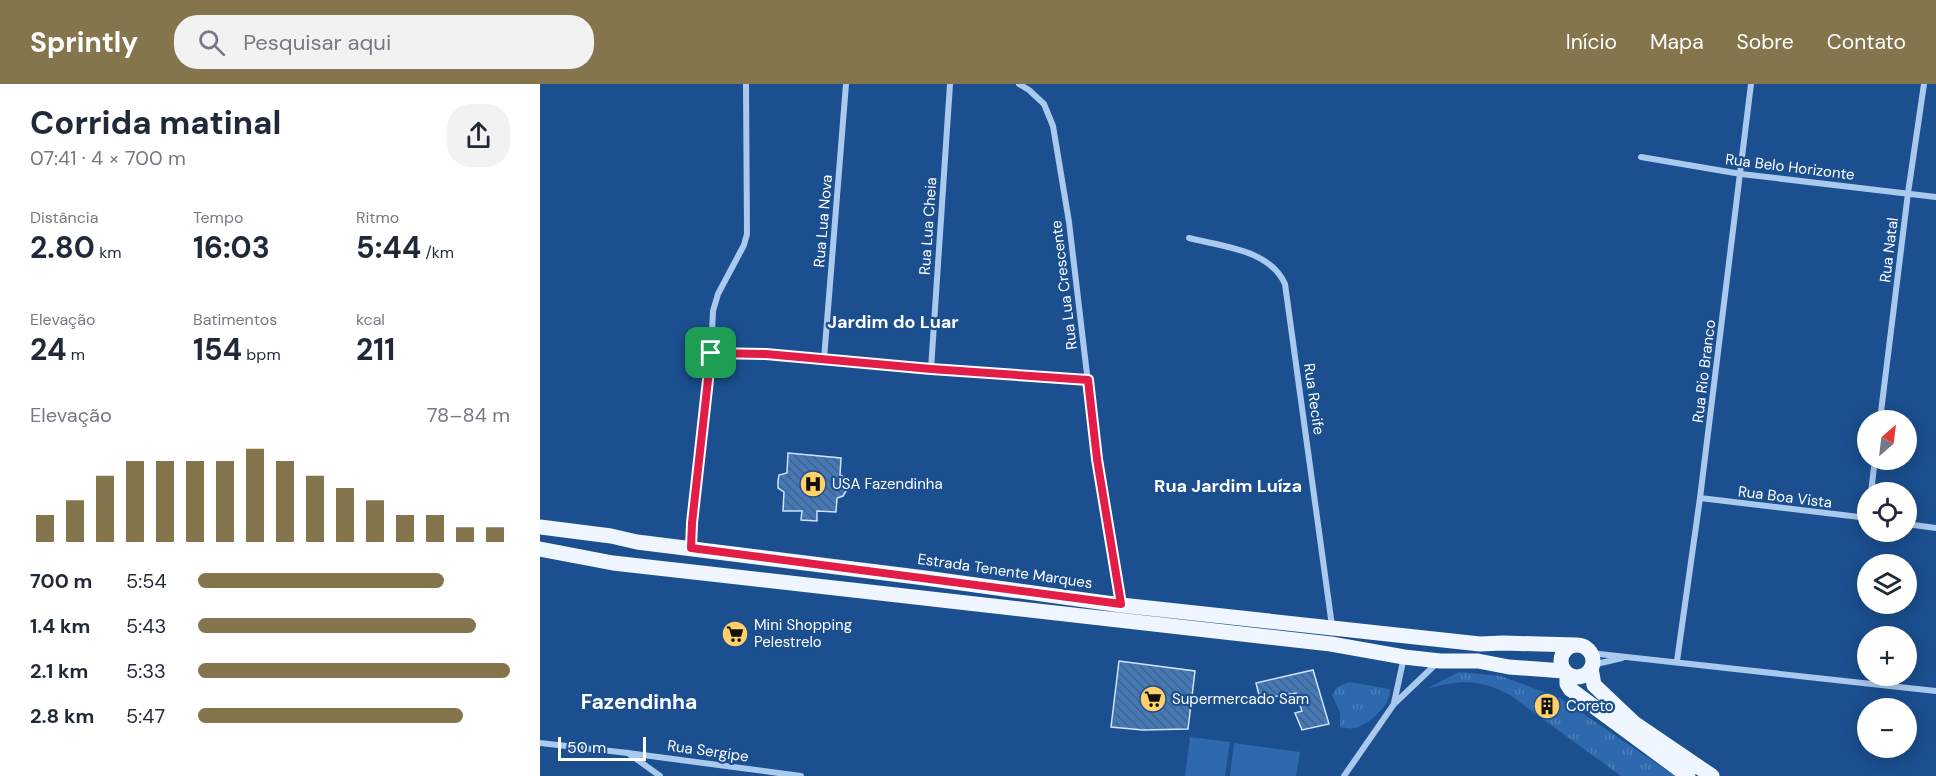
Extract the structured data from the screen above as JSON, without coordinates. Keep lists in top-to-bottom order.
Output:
{
  "streets": {
    "main road": ["Estrada Tenente Marques"],
    "street": [
      "Rua Belo Horizonte",
      "Rua Lua Nova",
      "Rua Lua Cheia",
      "Rua Natal",
      "Rua Lua Crescente",
      "Rua Rio Branco",
      "Rua Recife",
      "Rua Boa Vista",
      "Rua Sergipe"
    ]
  },
  "crossings": [
    ["Rua Belo Horizonte", "Rua Natal"],
    ["Rua Belo Horizonte", "Rua Rio Branco"],
    ["Rua Lua Crescente", "Estrada Tenente Marques"],
    ["Rua Rio Branco", "Rua Boa Vista"],
    ["Rua Recife", "Estrada Tenente Marques"]
  ],
  "districts": ["Jardim do Luar", "Rua Jardim Luíza", "Fazendinha"],
  "places": {
    "hospital": ["USA Fazendinha"],
    "supermarket": ["Mini Shopping Pelestrelo", "Supermercado Sam"],
    "building": ["Coreto"]
  },
  "scale_bar": "50 m",
  "north": "top right",
  "page": {
    "header": "Sprintly",
    "search": "Pesquisar aqui",
    "nav": [
      "Início",
      "Mapa",
      "Sobre",
      "Contato"
    ],
    "heading": ["Corrida matinal", "07:41 · 4 × 700 m"],
    "stats": [
      ["Distância", "2.80 km"],
      ["Tempo", "16:03"],
      ["Ritmo", "5:44 /km"],
      ["Elevação", "24 m"],
      ["Batimentos", "154 bpm"],
      ["kcal", "211"]
    ],
    "chart": ["Elevação", "78–84 m"],
    "map_buttons": ["+", "−"],
    "list": [
      {
        "name": "700 m",
        "note": "5:54"
      },
      {
        "name": "1.4 km",
        "note": "5:43"
      },
      {
        "name": "2.1 km",
        "note": "5:33"
      },
      {
        "name": "2.8 km",
        "note": "5:47"
      }
    ],
    "scale": "50 m"
  }
}
